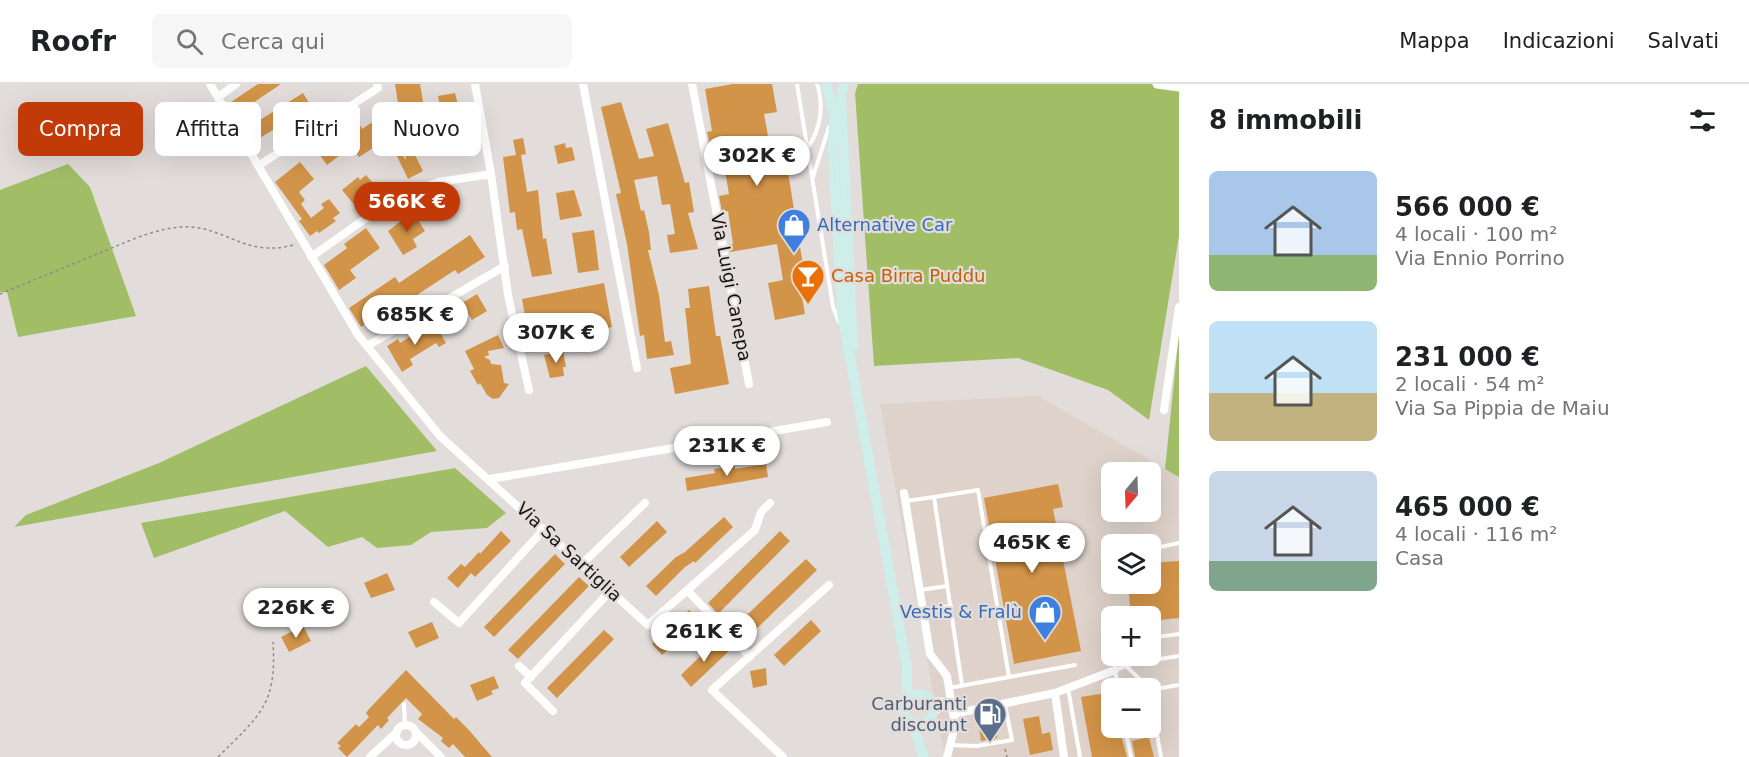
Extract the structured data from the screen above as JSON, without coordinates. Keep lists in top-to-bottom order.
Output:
{
  "streets": {
    "street": ["Via Luigi Canepa", "Via Sa Sartiglia"]
  },
  "places": {
    "shop": ["Alternative Car", "Vestis & Fralù"],
    "bar": ["Casa Birra Puddu"],
    "fuel station": ["Carburanti discount"]
  },
  "north": "bottom",
  "page": {
    "header": "Roofr",
    "search": "Cerca qui",
    "nav": ["Mappa", "Indicazioni", "Salvati"],
    "heading": "8 immobili",
    "chip": [
      "Compra",
      "Affitta",
      "Filtri",
      "Nuovo"
    ],
    "price": [
      "302K €",
      "566K €",
      "685K €",
      "307K €",
      "231K €",
      "465K €",
      "226K €",
      "261K €"
    ],
    "list": [
      {
        "name": "566 000 €",
        "note": "4 locali · 100 m² · Via Ennio Porrino"
      },
      {
        "name": "231 000 €",
        "note": "2 locali · 54 m² · Via Sa Pippia de Maiu"
      },
      {
        "name": "465 000 €",
        "note": "4 locali · 116 m² · Casa"
      }
    ],
    "map_buttons": ["+", "−"]
  }
}
